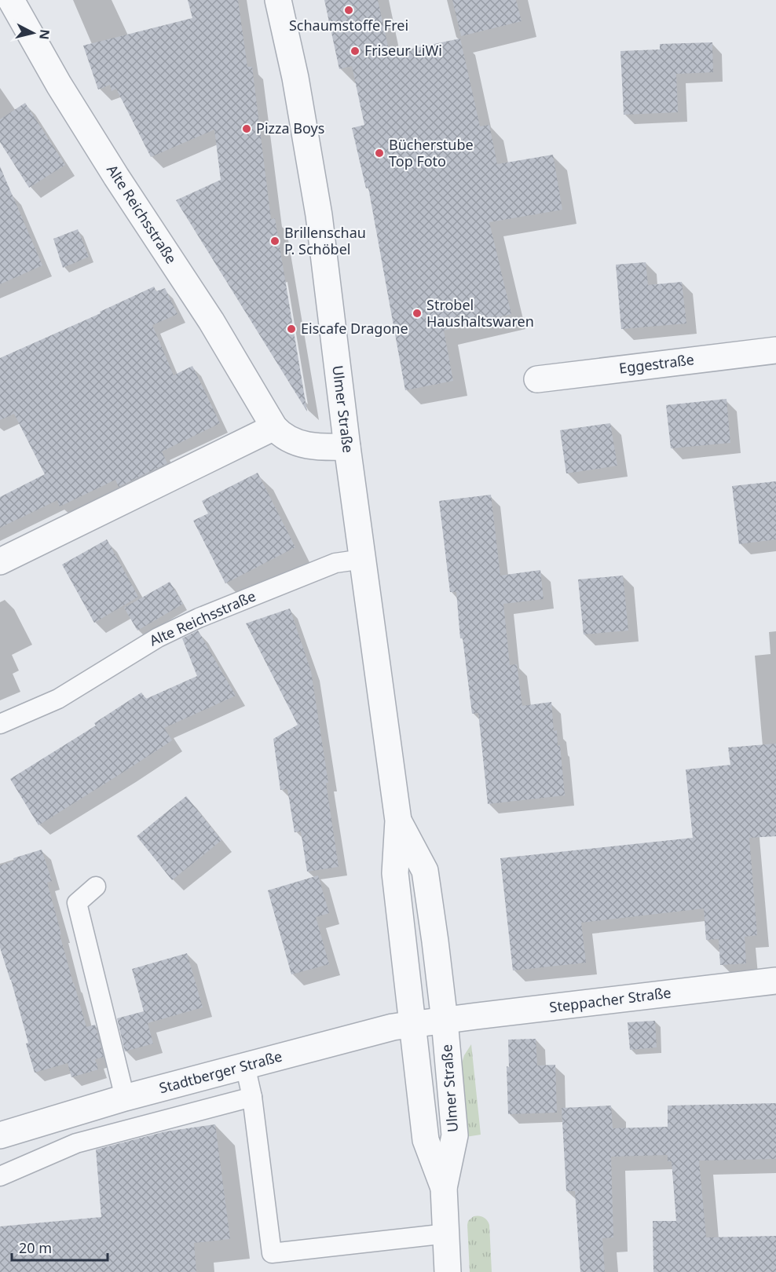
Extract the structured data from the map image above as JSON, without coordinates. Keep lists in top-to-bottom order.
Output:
{
  "streets": {
    "street": [
      "Alte Reichsstraße",
      "Eggestraße",
      "Ulmer Straße",
      "Steppacher Straße",
      "Stadtberger Straße"
    ]
  },
  "crossings": [
    ["Alte Reichsstraße", "Ulmer Straße"],
    ["Ulmer Straße", "Steppacher Straße"],
    ["Ulmer Straße", "Stadtberger Straße"],
    ["Steppacher Straße", "Stadtberger Straße"]
  ],
  "places": [
    "Schaumstoffe Frei",
    "Friseur LiWi",
    "Pizza Boys",
    "Bücherstube Top Foto",
    "Brillenschau P. Schöbel",
    "Strobel Haushaltswaren",
    "Eiscafe Dragone"
  ],
  "scale_bar": "20 m",
  "north": "right"
}
